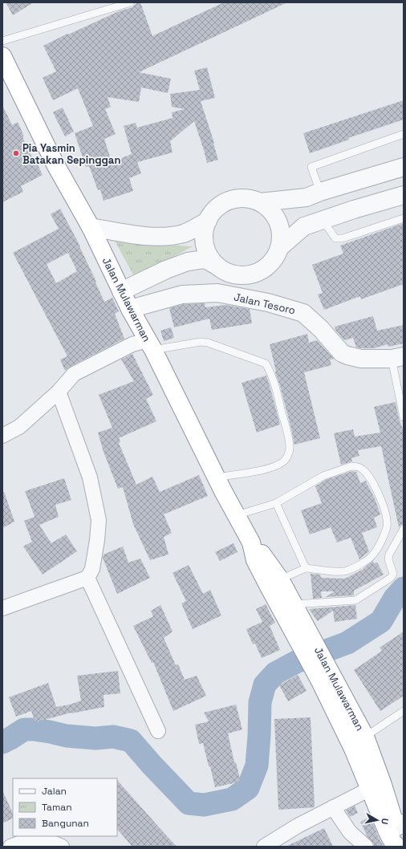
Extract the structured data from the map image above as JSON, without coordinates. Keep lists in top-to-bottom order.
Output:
{
  "streets": {
    "highway": ["Jalan Mulawarman"],
    "street": ["Jalan Tesoro"]
  },
  "crossings": [
    ["Jalan Mulawarman", "Jalan Tesoro"]
  ],
  "places": ["Pia Yasmin Batakan Sepinggan"],
  "legend": ["Jalan", "Taman", "Bangunan"],
  "north": "right"
}
